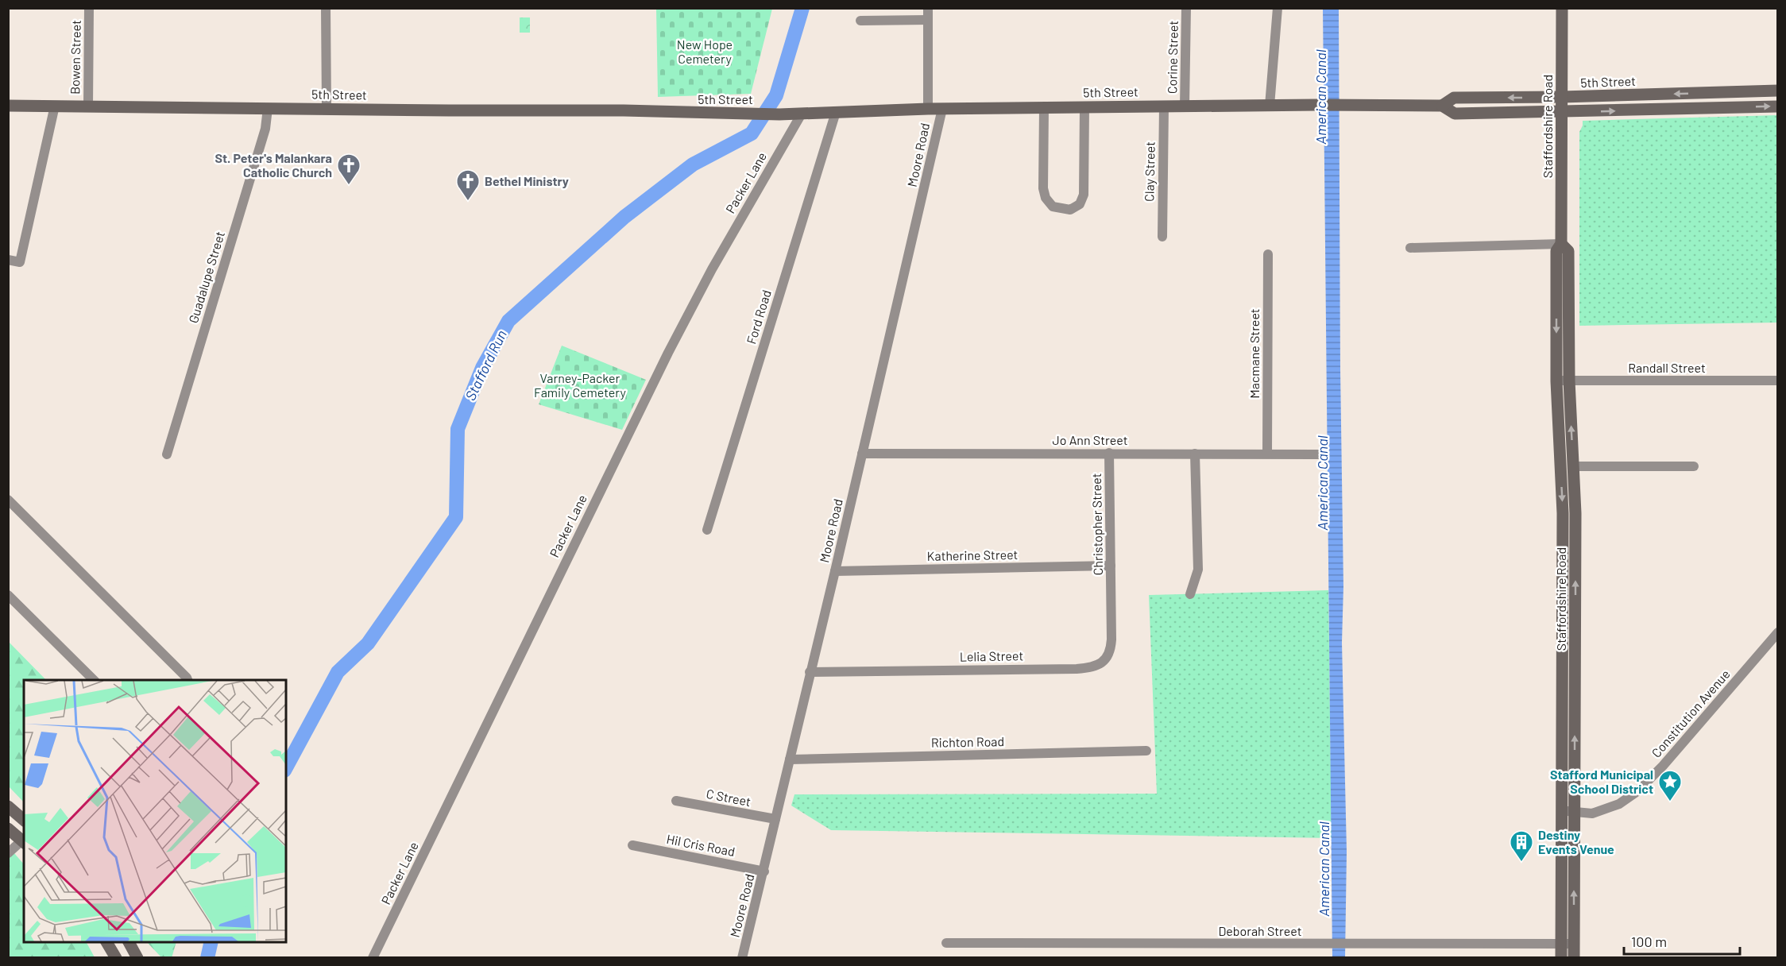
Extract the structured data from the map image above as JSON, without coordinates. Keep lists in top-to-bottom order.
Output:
{
  "streets": {
    "main road": ["5th Street", "Staffordshire Road"],
    "street": [
      "Bowen Street",
      "Corine Street",
      "Moore Road",
      "Clay Street",
      "Packer Lane",
      "Guadalupe Street",
      "Ford Road",
      "Macmane Street",
      "Randall Street",
      "Jo Ann Street",
      "Christopher Street",
      "Katherine Street",
      "Lelia Street",
      "Constitution Avenue",
      "Richton Road",
      "C Street",
      "Hil Cris Road",
      "Deborah Street"
    ]
  },
  "crossings": [
    ["Bowen Street", "5th Street"],
    ["Corine Street", "5th Street"],
    ["5th Street", "Staffordshire Road"],
    ["5th Street", "Moore Road"],
    ["5th Street", "Clay Street"],
    ["5th Street", "Packer Lane"],
    ["5th Street", "Guadalupe Street"],
    ["5th Street", "Ford Road"],
    ["Staffordshire Road", "Randall Street"],
    ["Staffordshire Road", "Constitution Avenue"],
    ["Staffordshire Road", "Deborah Street"],
    ["Moore Road", "Jo Ann Street"],
    ["Moore Road", "Katherine Street"],
    ["Moore Road", "Lelia Street"],
    ["Moore Road", "Richton Road"],
    ["Moore Road", "C Street"],
    ["Moore Road", "Hil Cris Road"],
    ["Macmane Street", "Jo Ann Street"],
    ["Jo Ann Street", "Christopher Street"],
    ["Christopher Street", "Katherine Street"],
    ["Christopher Street", "Lelia Street"]
  ],
  "water": ["American Canal", "Stafford Run"],
  "parks": ["New Hope Cemetery", "Varney-Packer Family Cemetery"],
  "places": {
    "church": ["St. Peter's Malankara Catholic Church", "Bethel Ministry"],
    "place": ["Stafford Municipal School District"],
    "building": ["Destiny Events Venue"]
  },
  "scale_bar": "100 m"
}
